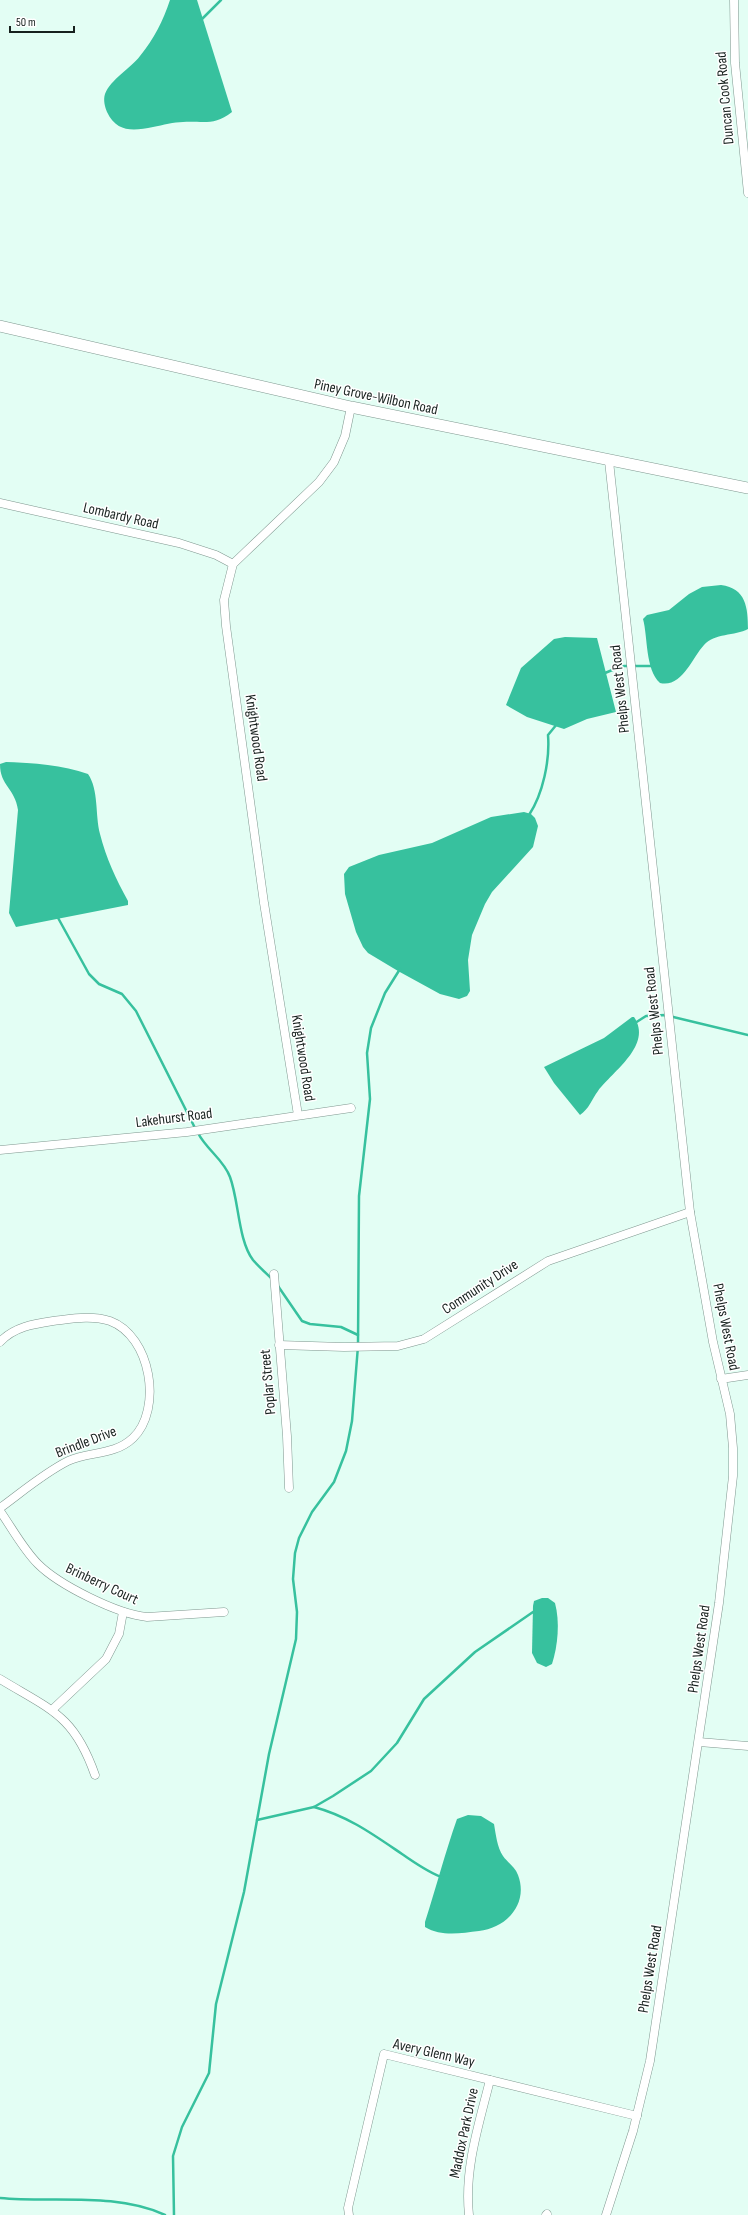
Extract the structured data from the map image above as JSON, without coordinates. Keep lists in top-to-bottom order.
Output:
{
  "streets": {
    "street": [
      "Duncan Cook Road",
      "Piney Grove-Wilbon Road",
      "Lombardy Road",
      "Phelps West Road",
      "Knightwood Road",
      "Lakehurst Road",
      "Community Drive",
      "Poplar Street",
      "Brindle Drive",
      "Brinberry Court",
      "Avery Glenn Way",
      "Maddox Park Drive"
    ]
  },
  "crossings": [
    ["Piney Grove-Wilbon Road", "Phelps West Road"],
    ["Lombardy Road", "Knightwood Road"],
    ["Phelps West Road", "Community Drive"],
    ["Phelps West Road", "Avery Glenn Way"],
    ["Knightwood Road", "Lakehurst Road"],
    ["Community Drive", "Poplar Street"],
    ["Avery Glenn Way", "Maddox Park Drive"]
  ],
  "scale_bar": "50 m"
}
